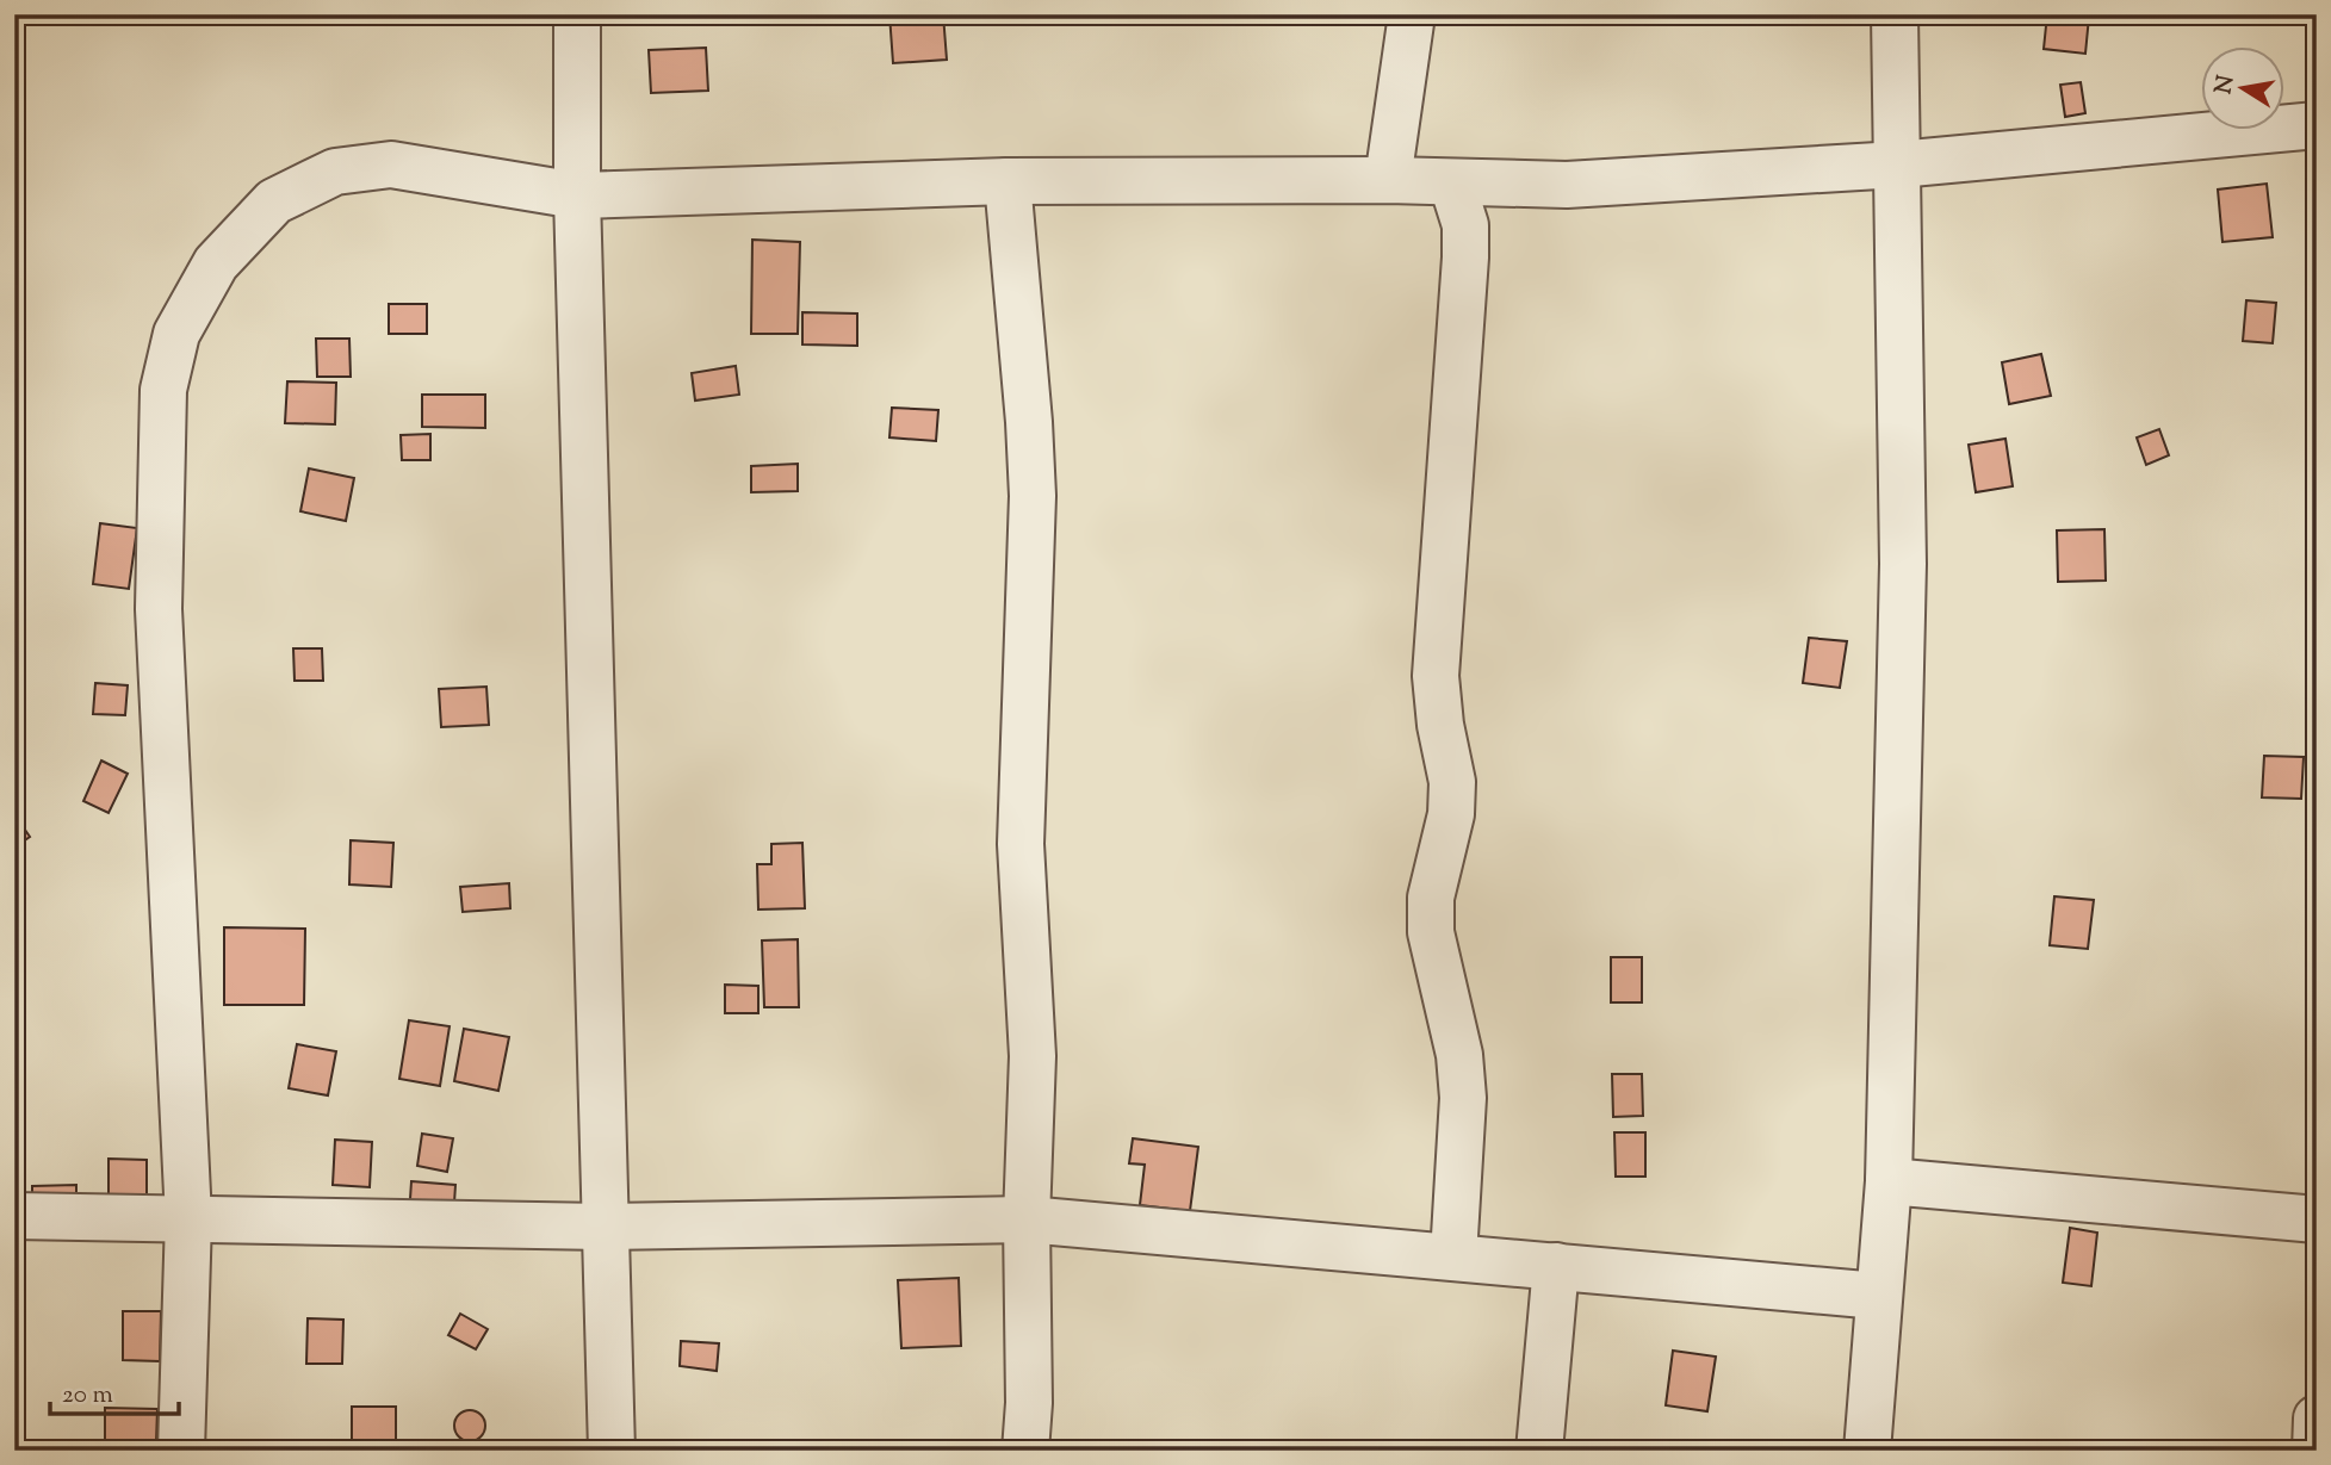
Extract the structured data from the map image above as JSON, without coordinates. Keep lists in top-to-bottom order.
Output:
{
  "scale_bar": "20 m",
  "north": "left"
}
